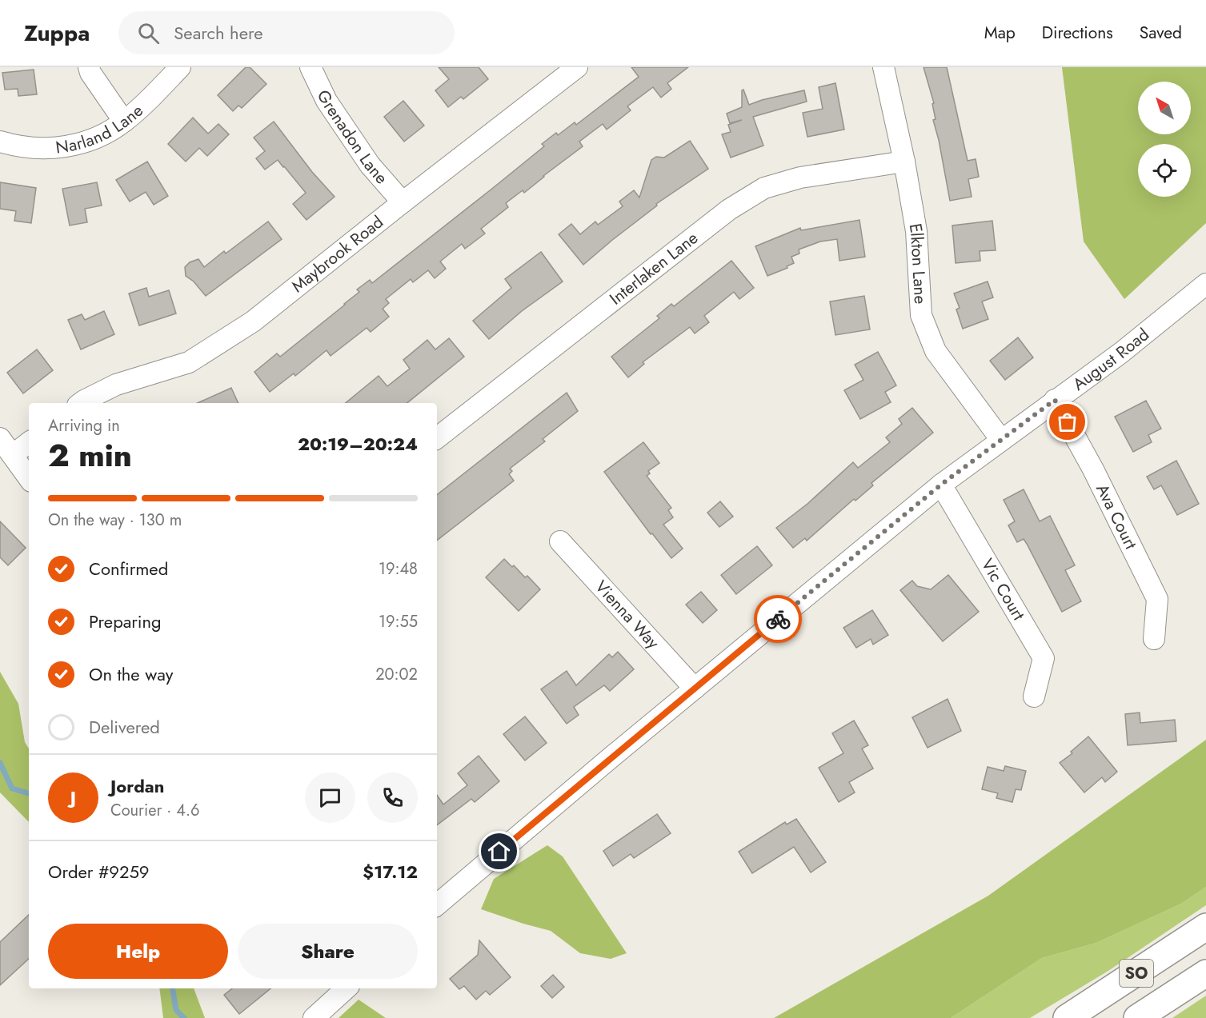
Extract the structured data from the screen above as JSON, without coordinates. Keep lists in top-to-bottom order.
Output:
{
  "streets": {
    "highway": ["SO"],
    "street": [
      "Narland Lane",
      "Grenadon Lane",
      "Maybrook Road",
      "Elkton Lane",
      "Interlaken Lane",
      "August Road",
      "Ava Court",
      "Vic Court",
      "Vienna Way"
    ]
  },
  "crossings": [
    ["Grenadon Lane", "Maybrook Road"],
    ["Elkton Lane", "Interlaken Lane"],
    ["Elkton Lane", "August Road"],
    ["August Road", "Ava Court"],
    ["August Road", "Vic Court"],
    ["August Road", "Vienna Way"]
  ],
  "north": "top left",
  "page": {
    "header": "Zuppa",
    "search": "Search here",
    "nav": ["Map", "Directions", "Saved"],
    "heading": ["2 min", "Arriving in", "20:19–20:24"],
    "panel": [
      "Jordan",
      "Courier · 4.6",
      "Order #9259",
      "$17.12"
    ],
    "bar": "On the way · 130 m",
    "list": [
      ["Confirmed", "19:48"],
      ["Preparing", "19:55"],
      ["On the way", "20:02"],
      "Delivered"
    ],
    "round": "J",
    "buttons": ["Help", "Share"]
  }
}
